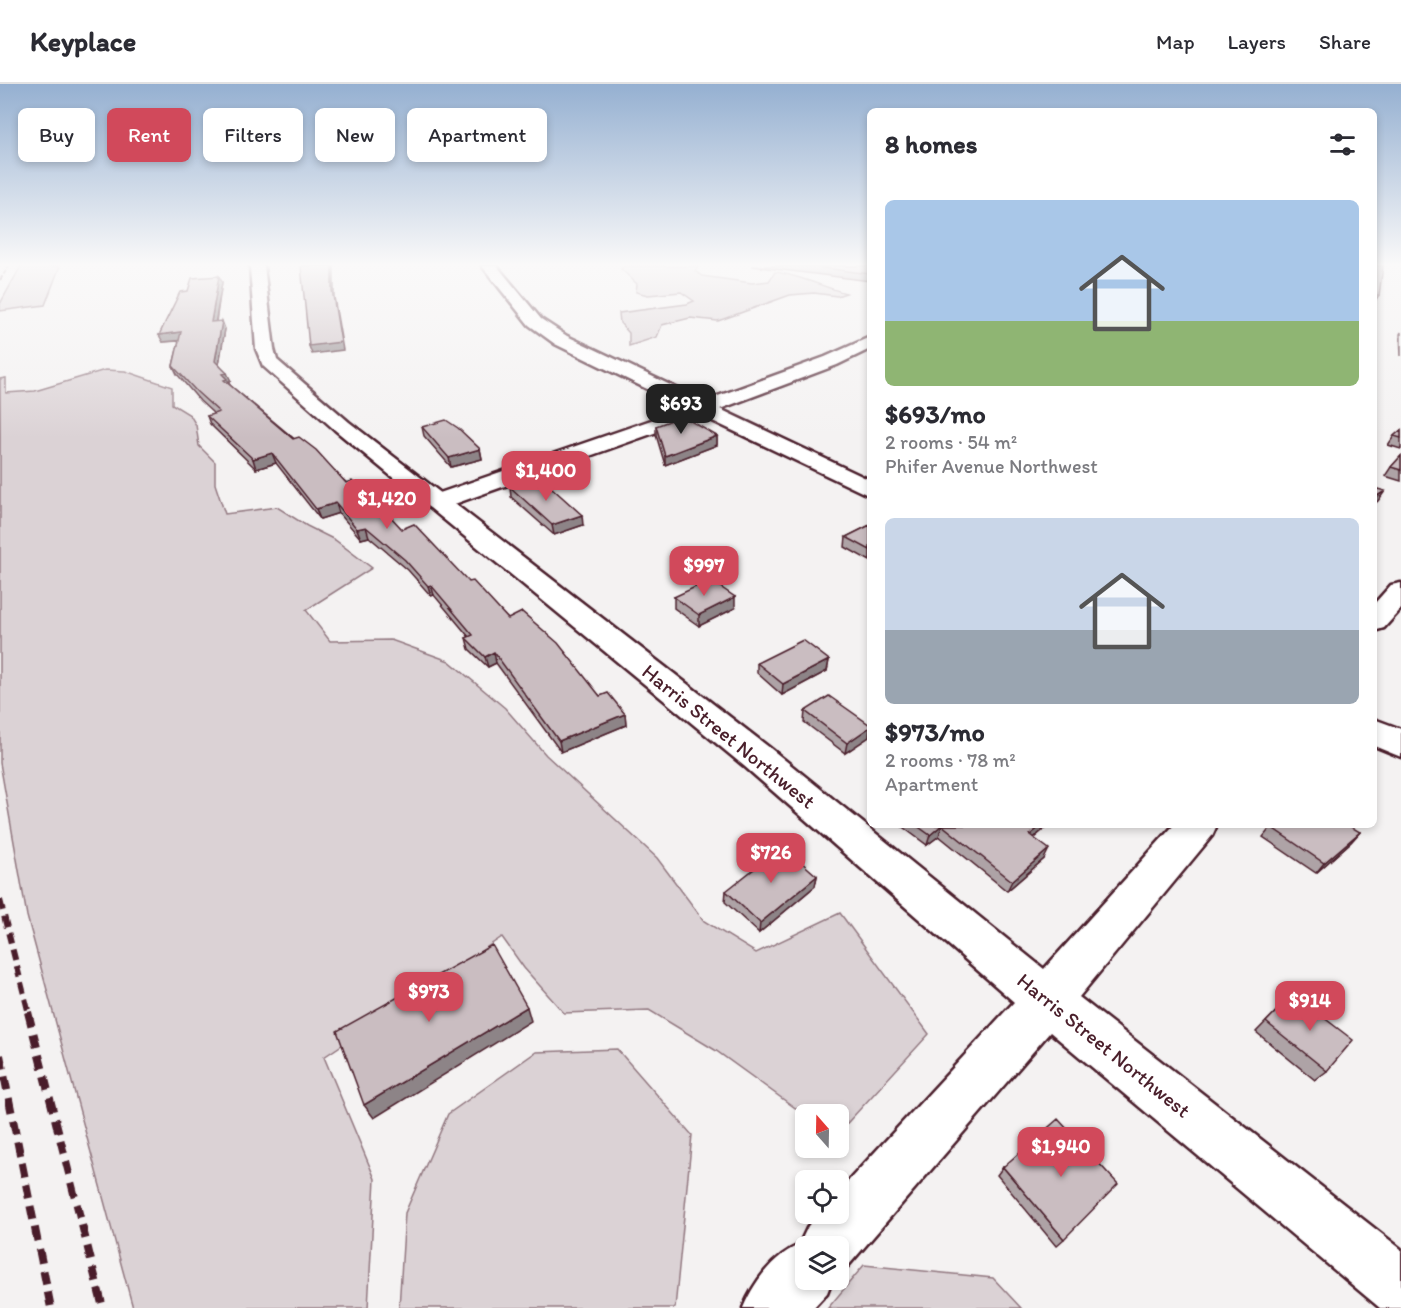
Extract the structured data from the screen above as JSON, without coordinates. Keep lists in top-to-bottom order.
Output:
{
  "streets": {
    "street": ["Harris Street Northwest"]
  },
  "north": "top",
  "page": {
    "header": "Keyplace",
    "nav": ["Map", "Layers", "Share"],
    "chip": [
      "Buy",
      "Rent",
      "Filters",
      "New",
      "Apartment"
    ],
    "heading": "8 homes",
    "list": [
      {
        "name": "$693/mo",
        "note": "2 rooms · 54 m² · Phifer Avenue Northwest"
      },
      {
        "name": "$973/mo",
        "note": "2 rooms · 78 m² · Apartment"
      }
    ],
    "price": [
      "$693",
      "$1,400",
      "$1,420",
      "$997",
      "$726",
      "$973",
      "$914",
      "$1,940"
    ]
  }
}
